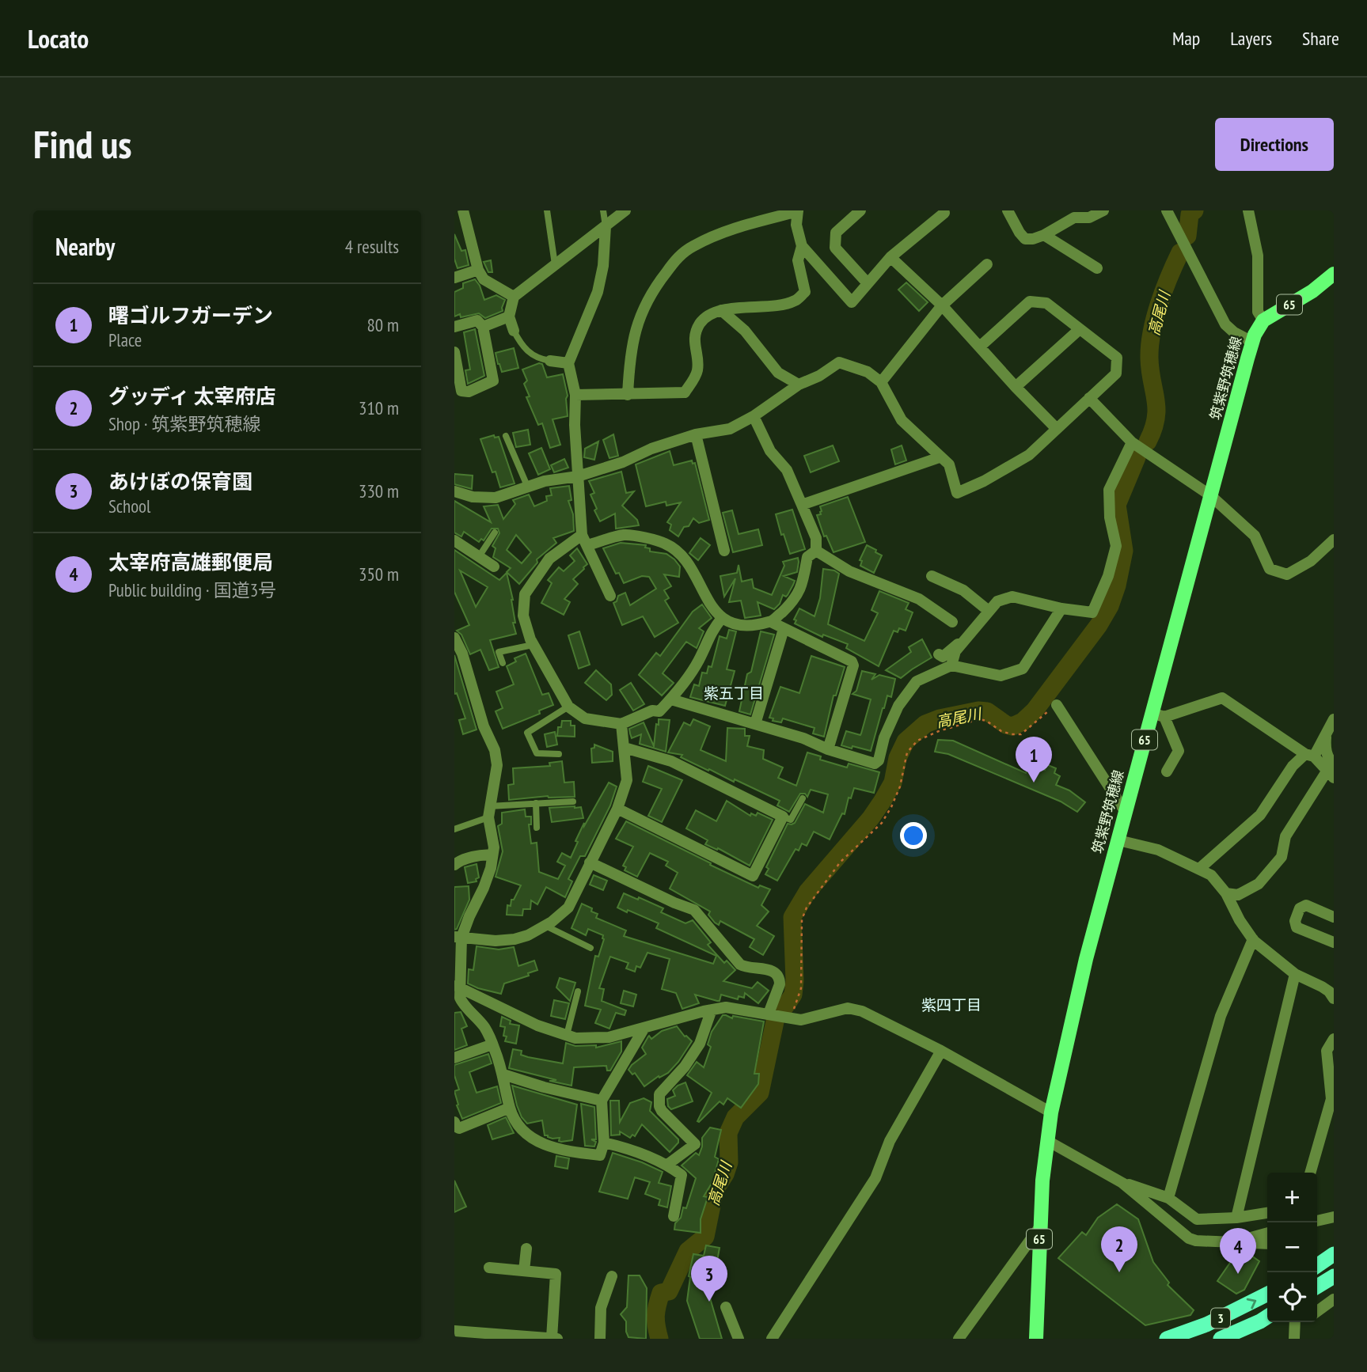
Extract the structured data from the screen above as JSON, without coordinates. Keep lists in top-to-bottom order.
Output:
{
  "streets": {
    "highway": ["3"],
    "main road": ["65", "筑紫野筑穂線"]
  },
  "crossings": [
    ["65", "筑紫野筑穂線"]
  ],
  "districts": ["紫五丁目", "紫四丁目"],
  "water": ["高尾川"],
  "page": {
    "header": "Locato",
    "nav": ["Map", "Layers", "Share"],
    "buttons": "Directions",
    "title": "Find us",
    "heading": ["Nearby", "4 results"],
    "list": [
      {
        "mark": "1",
        "name": "曙ゴルフガーデン",
        "note": "Place",
        "value": "80 m"
      },
      {
        "mark": "2",
        "name": "グッディ 太宰府店",
        "note": "Shop · 筑紫野筑穂線",
        "value": "310 m"
      },
      {
        "mark": "3",
        "name": "あけぼの保育園",
        "note": "School",
        "value": "330 m"
      },
      {
        "mark": "4",
        "name": "太宰府高雄郵便局",
        "note": "Public building · 国道3号",
        "value": "350 m"
      }
    ],
    "pins": [
      "1",
      "2",
      "4",
      "3"
    ],
    "map_buttons": ["+", "−"]
  }
}
